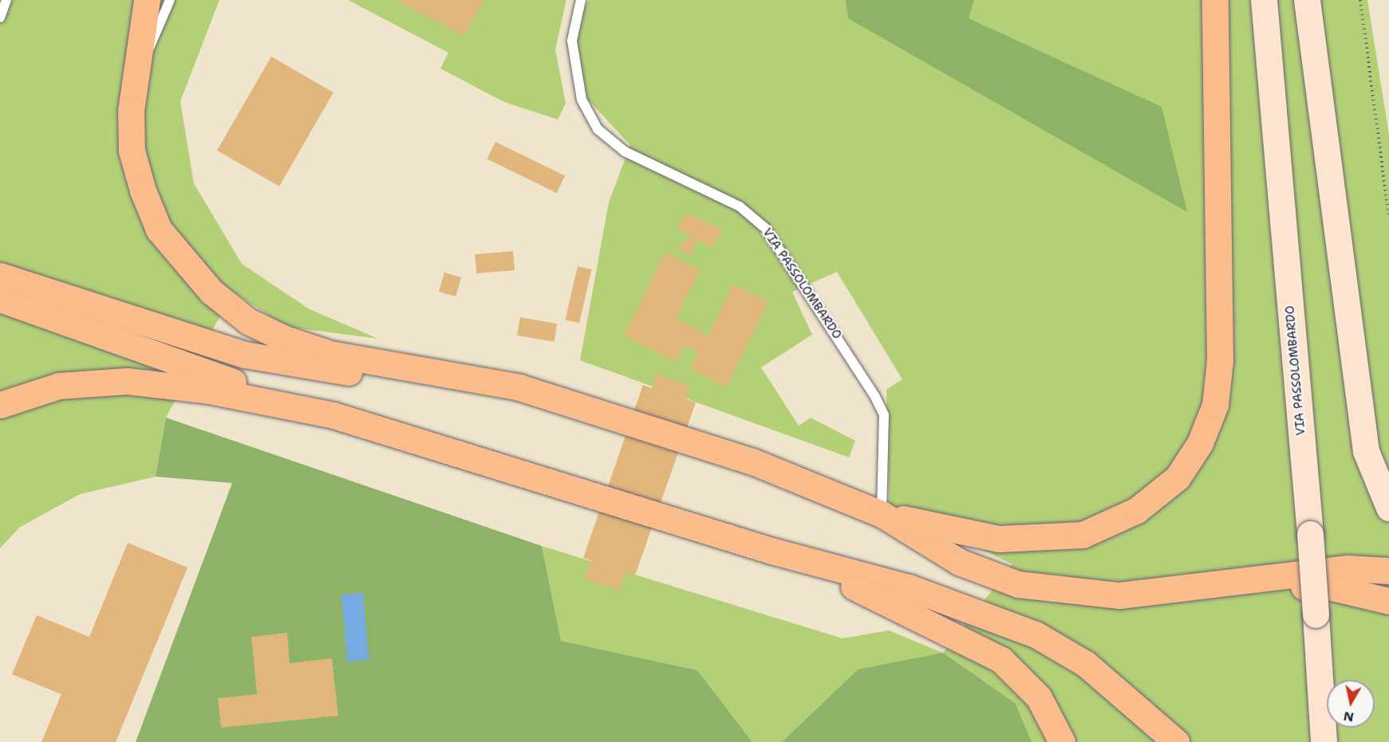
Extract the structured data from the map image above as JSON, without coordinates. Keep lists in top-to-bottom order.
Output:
{
  "streets": {
    "main road": ["VIA PASSOLOMBARDO"]
  },
  "north": "bottom"
}
